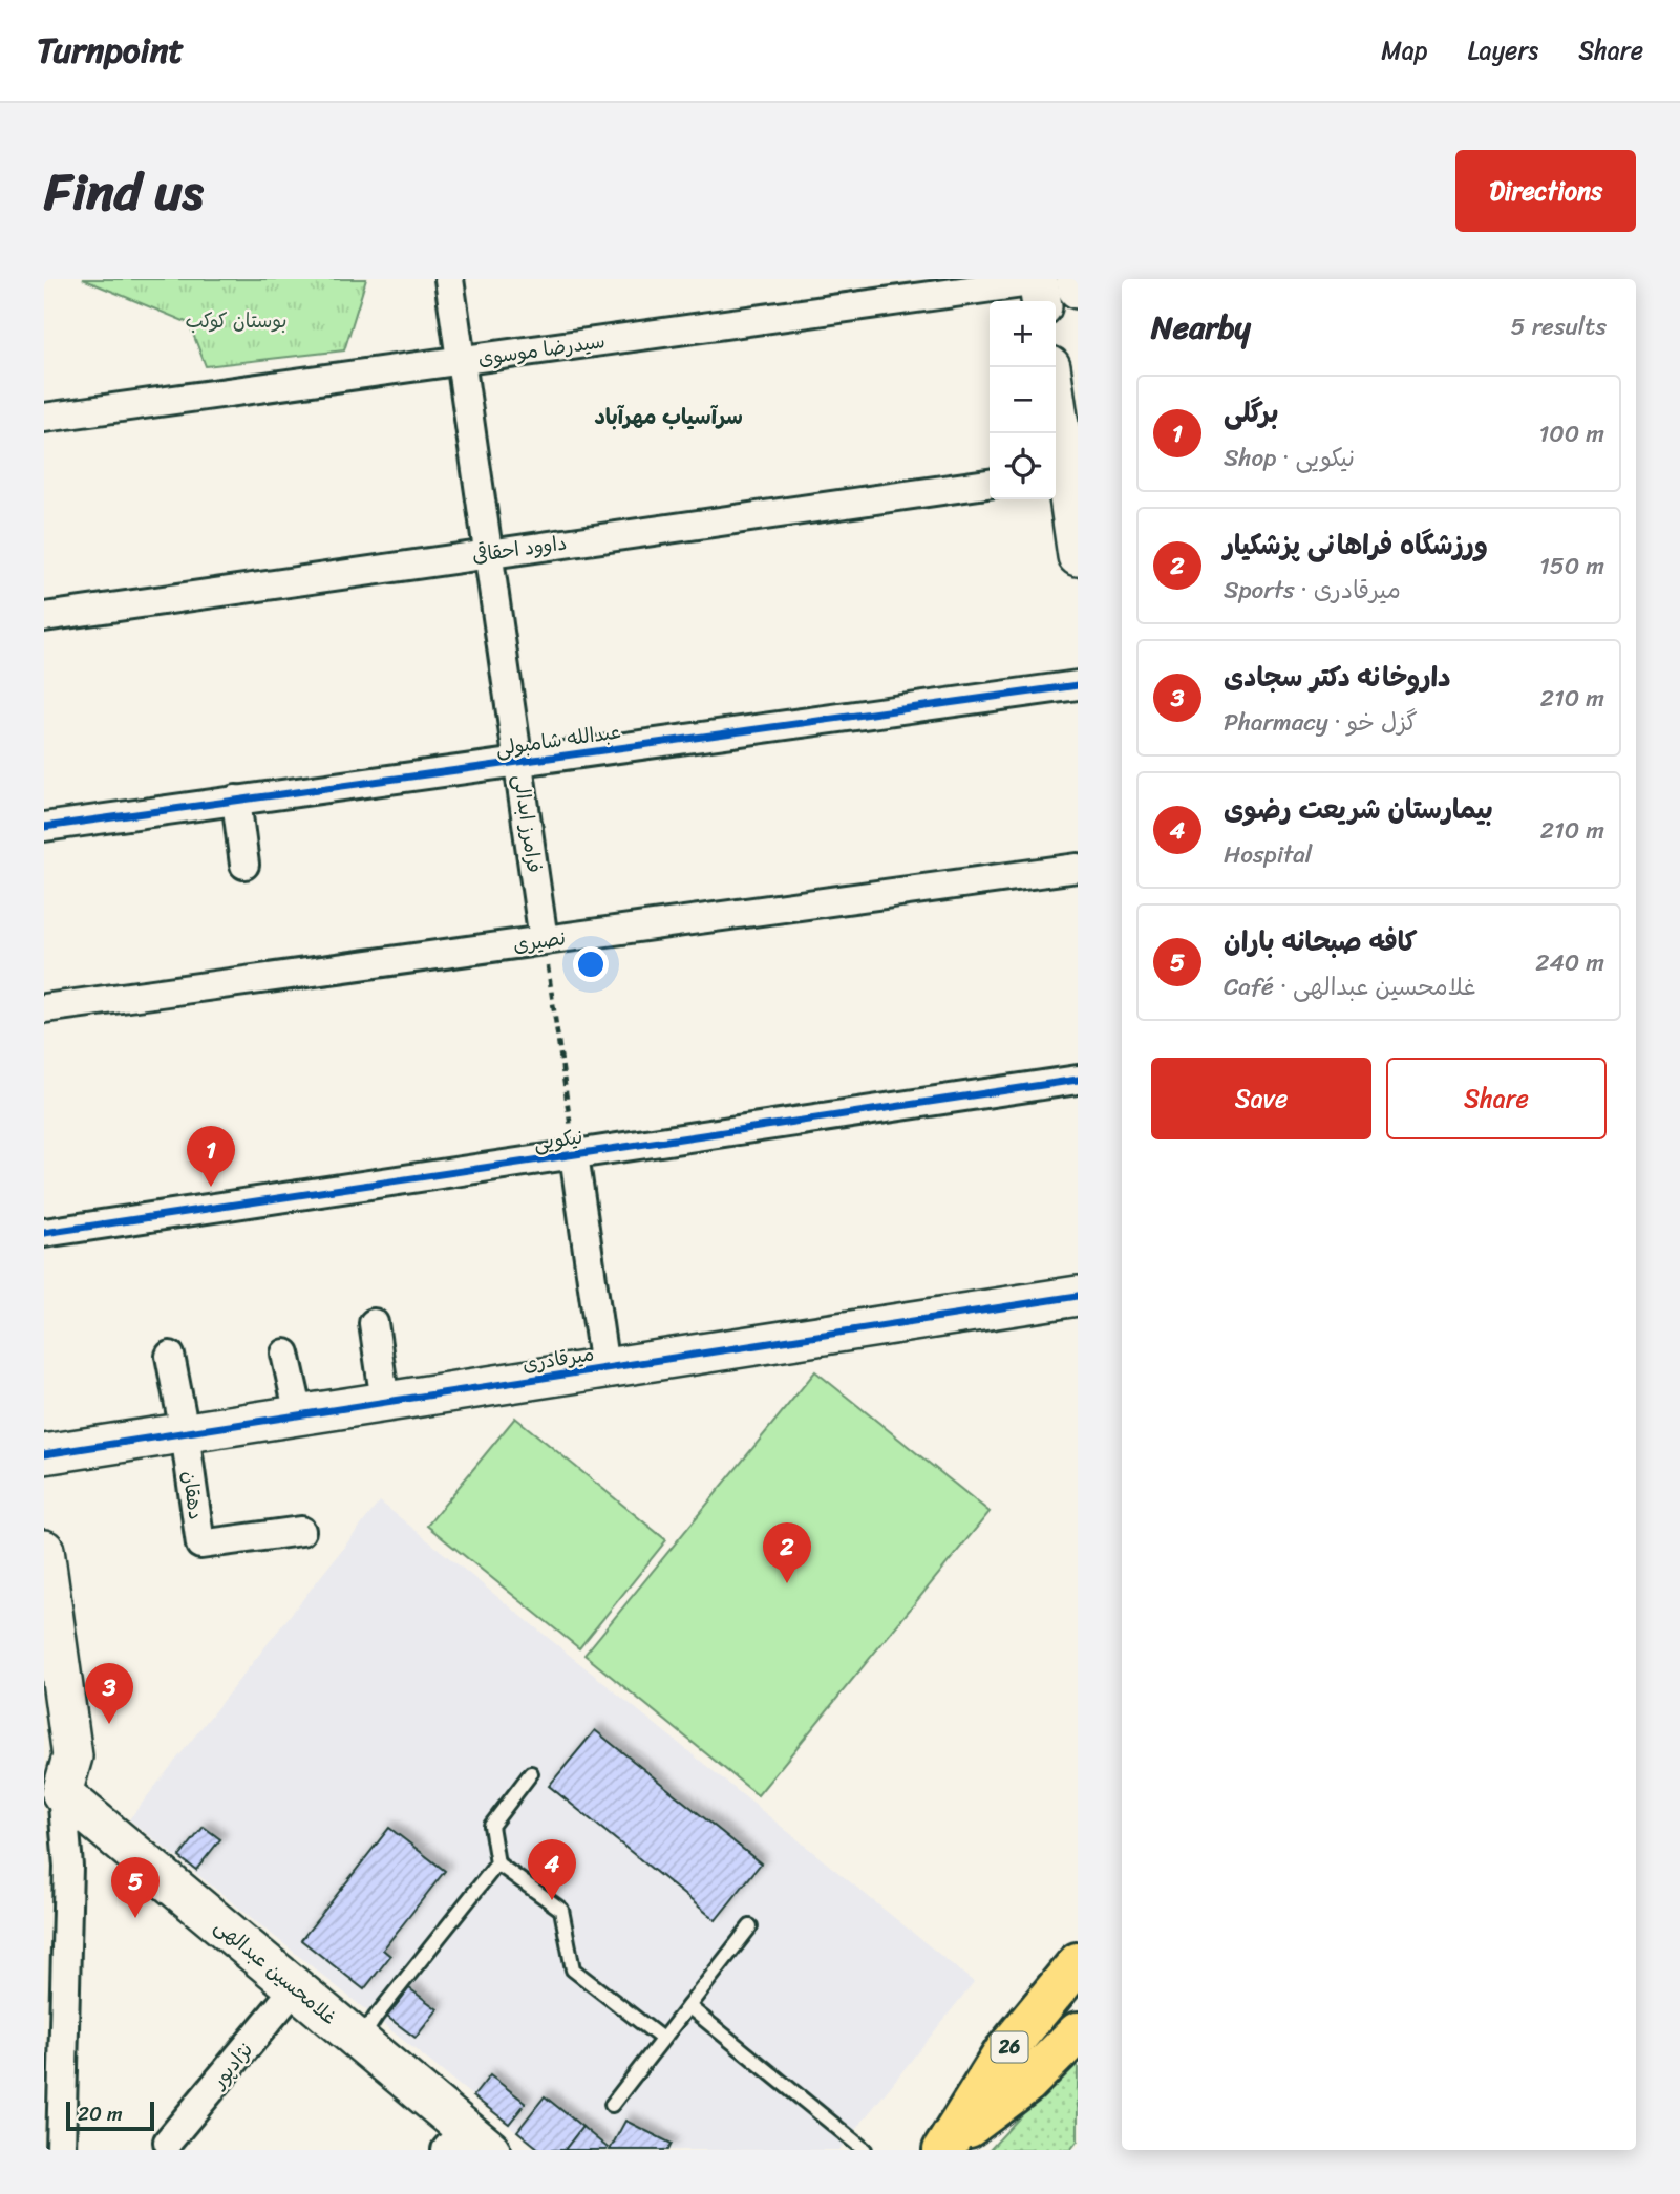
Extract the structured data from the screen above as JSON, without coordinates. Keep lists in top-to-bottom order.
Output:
{
  "streets": {
    "highway": ["26"],
    "street": [
      "سیدرضا موسوی",
      "داوود احقاقی",
      "عبدالله شامبولی",
      "فرامرز ابدالی",
      "نصیری",
      "نیکویی",
      "میرقادری",
      "دهقان",
      "غلامحسین عبدالهی",
      "نژادپور"
    ]
  },
  "crossings": [
    ["سیدرضا موسوی", "فرامرز ابدالی"],
    ["داوود احقاقی", "فرامرز ابدالی"],
    ["عبدالله شامبولی", "فرامرز ابدالی"],
    ["فرامرز ابدالی", "نصیری"],
    ["میرقادری", "دهقان"],
    ["غلامحسین عبدالهی", "نژادپور"]
  ],
  "districts": ["سرآسیاب مهرآباد"],
  "parks": ["بوستان کوکب"],
  "scale_bar": "20 m",
  "page": {
    "header": "Turnpoint",
    "nav": ["Map", "Layers", "Share"],
    "title": "Find us",
    "buttons": [
      "Directions",
      ["Save", "Share"]
    ],
    "heading": ["Nearby", "5 results"],
    "map_buttons": ["+", "−"],
    "list": [
      {
        "mark": "1",
        "name": "برگلی",
        "note": "Shop · نیکویی",
        "value": "100 m"
      },
      {
        "mark": "2",
        "name": "ورزشگاه فراهانی پزشکیار",
        "note": "Sports · میرقادری",
        "value": "150 m"
      },
      {
        "mark": "3",
        "name": "داروخانه دکتر سجادی",
        "note": "Pharmacy · گزل خو",
        "value": "210 m"
      },
      {
        "mark": "4",
        "name": "بیمارستان شریعت رضوی",
        "note": "Hospital",
        "value": "210 m"
      },
      {
        "mark": "5",
        "name": "کافه صبحانه باران",
        "note": "Café · غلامحسین عبدالهی",
        "value": "240 m"
      }
    ],
    "pins": [
      "1",
      "2",
      "3",
      "4",
      "5"
    ],
    "scale": "20 m"
  }
}
